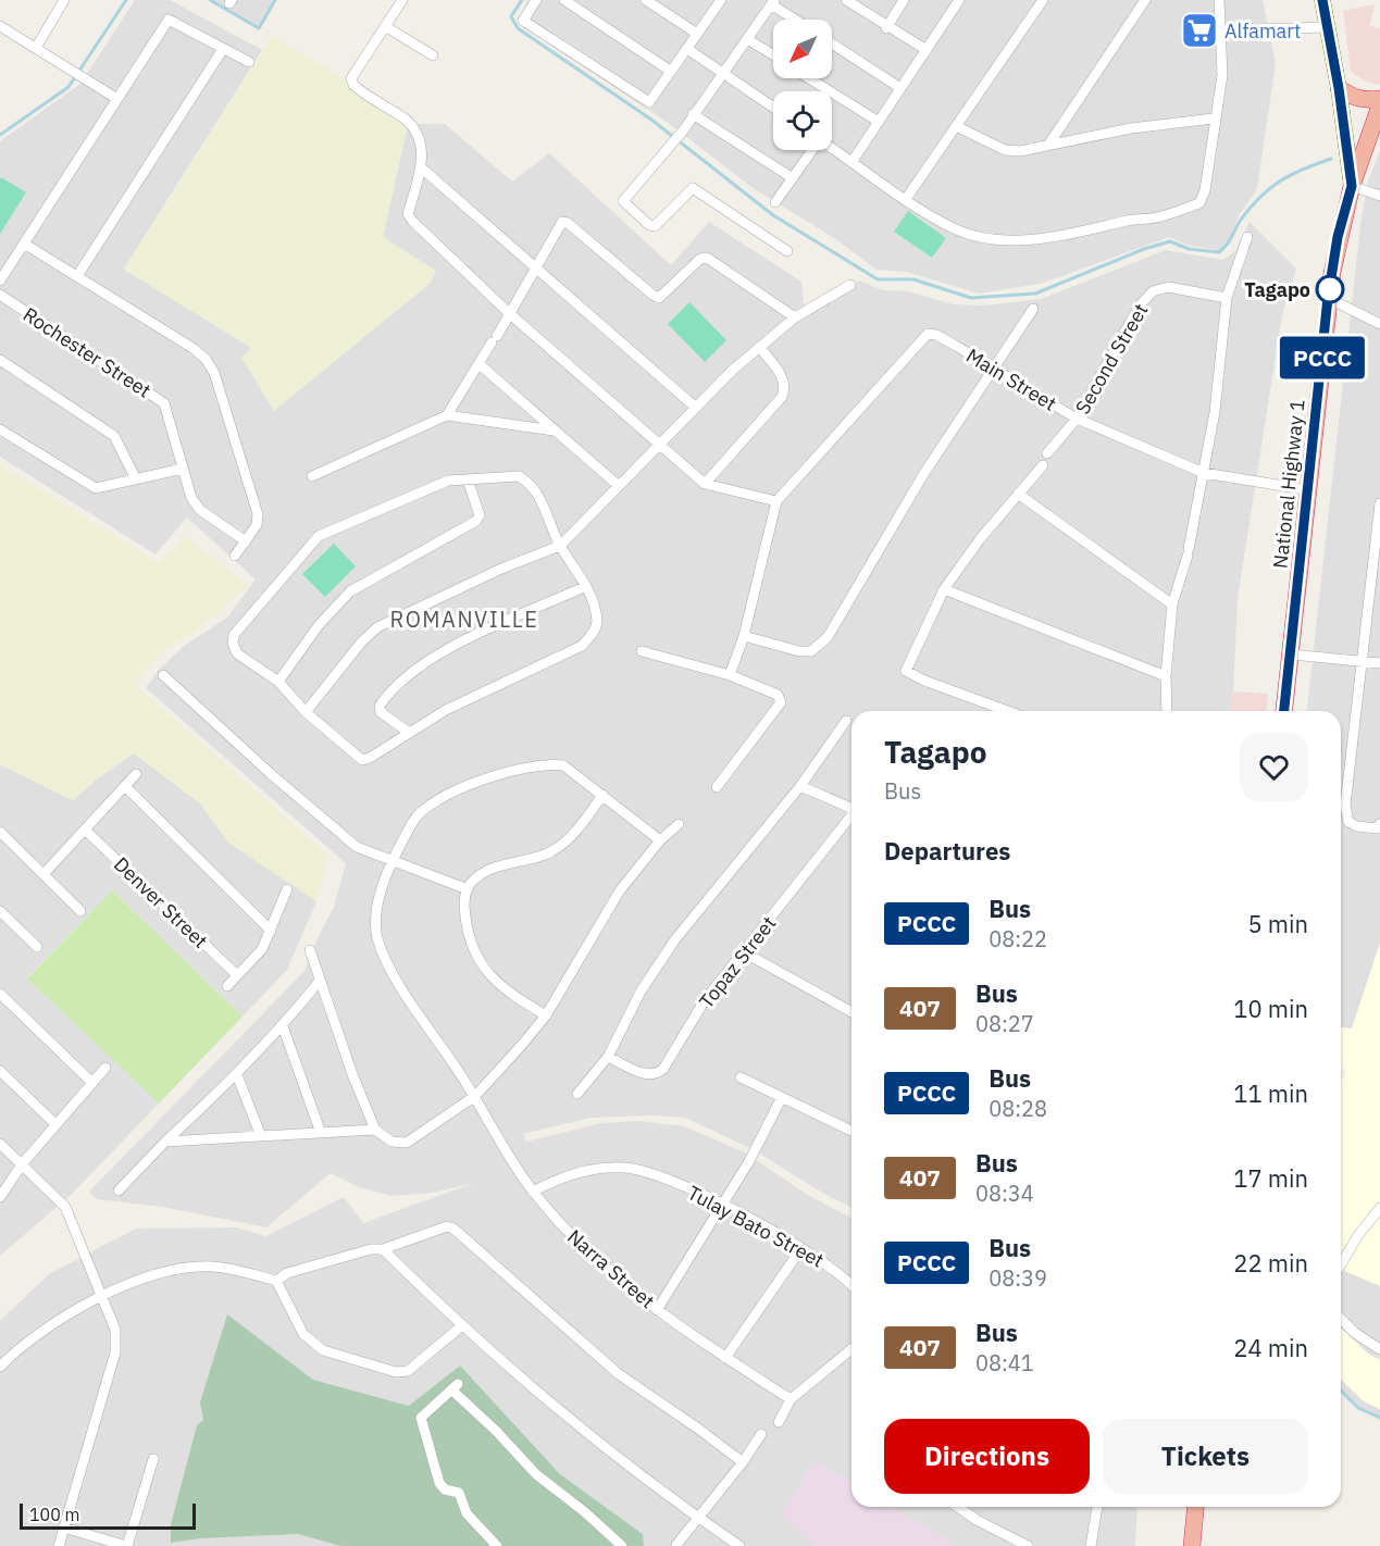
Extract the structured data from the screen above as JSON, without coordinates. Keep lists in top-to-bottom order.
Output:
{
  "streets": {
    "highway": ["National Highway 1"],
    "street": [
      "Rochester Street",
      "Second Street",
      "Main Street",
      "Denver Street",
      "Topaz Street",
      "Tulay Bato Street",
      "Narra Street"
    ]
  },
  "crossings": [
    ["Second Street", "Main Street"],
    ["Main Street", "National Highway 1"],
    ["Tulay Bato Street", "Narra Street"]
  ],
  "districts": ["ROMANVILLE"],
  "places": {
    "supermarket": ["Alfamart"],
    "other": ["Tagapo"]
  },
  "lines": ["bus line PCCC"],
  "scale_bar": "100 m",
  "north": "bottom left",
  "page": {
    "on_map": "PCCC",
    "heading": [
      ["Tagapo", "Bus"],
      "Departures"
    ],
    "list": [
      {
        "mark": "PCCC",
        "name": "Bus",
        "note": "08:22",
        "value": "5 min"
      },
      {
        "mark": "407",
        "name": "Bus",
        "note": "08:27",
        "value": "10 min"
      },
      {
        "mark": "PCCC",
        "name": "Bus",
        "note": "08:28",
        "value": "11 min"
      },
      {
        "mark": "407",
        "name": "Bus",
        "note": "08:34",
        "value": "17 min"
      },
      {
        "mark": "PCCC",
        "name": "Bus",
        "note": "08:39",
        "value": "22 min"
      },
      {
        "mark": "407",
        "name": "Bus",
        "note": "08:41",
        "value": "24 min"
      }
    ],
    "buttons": ["Directions", "Tickets"],
    "scale": "100 m"
  }
}
